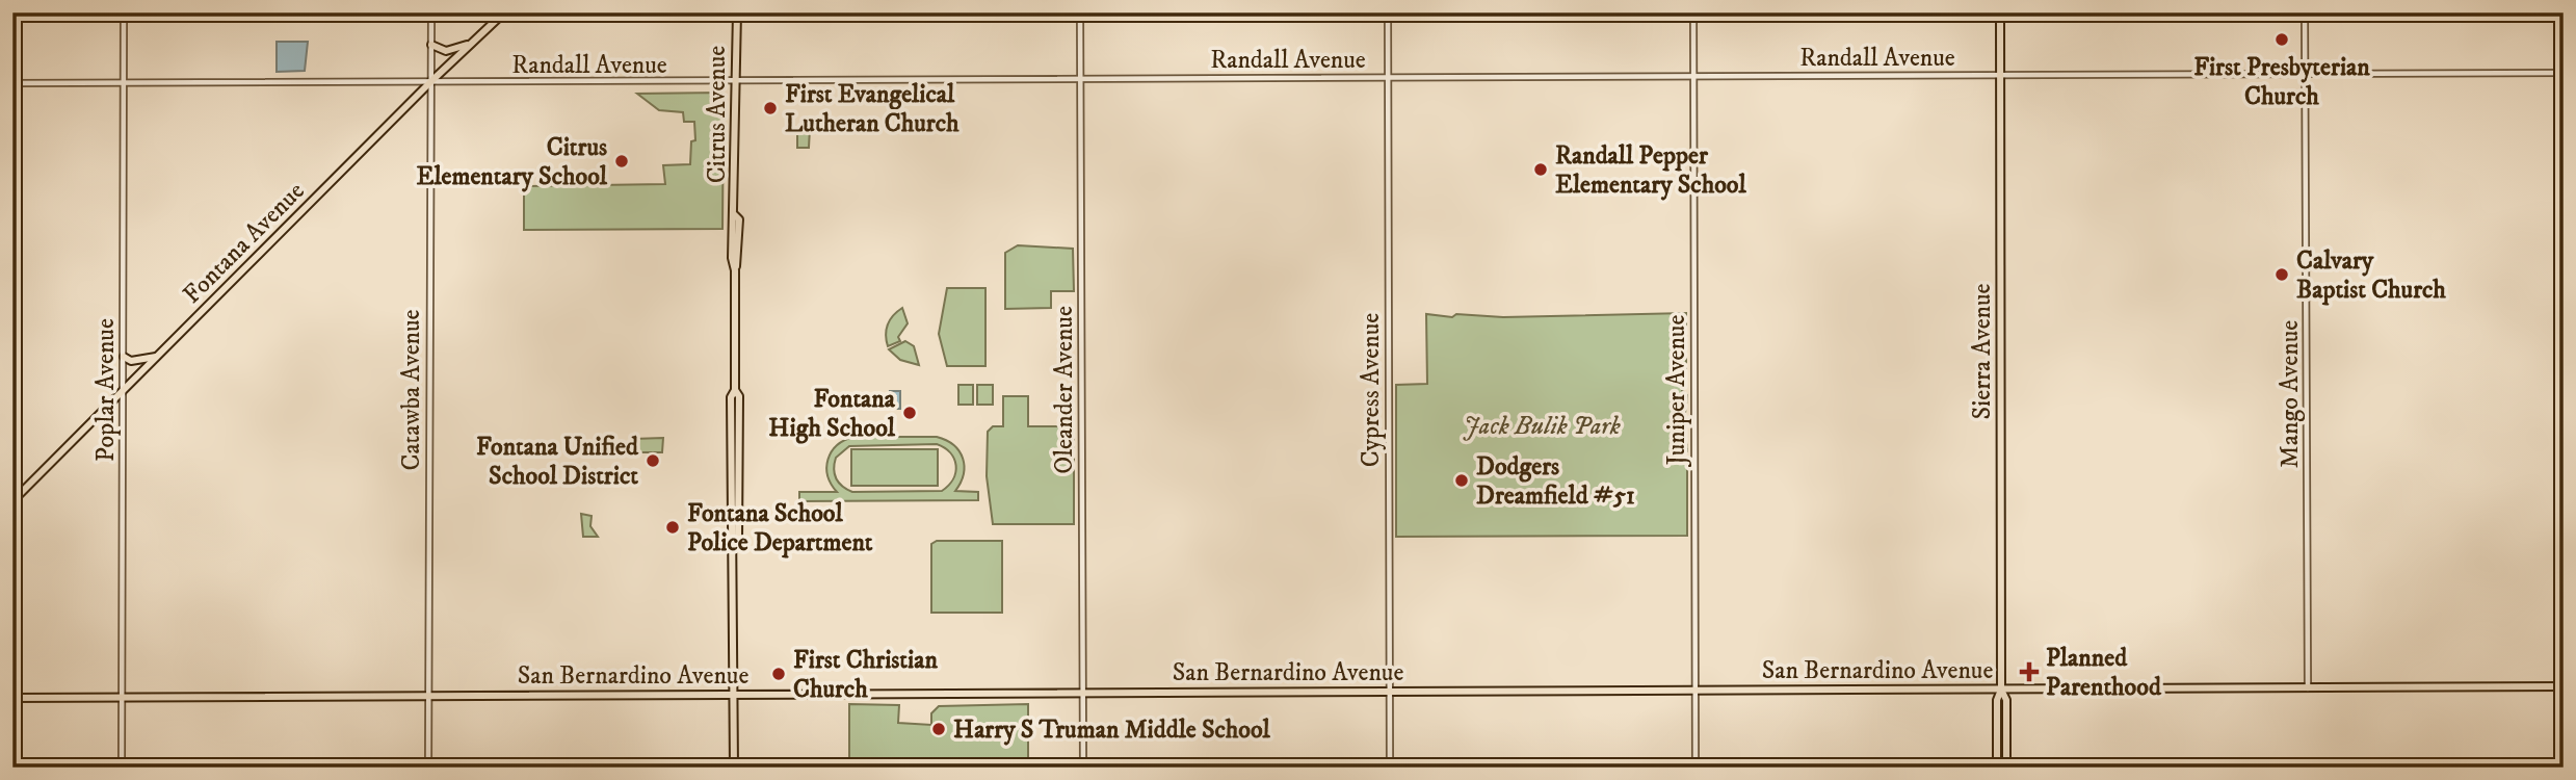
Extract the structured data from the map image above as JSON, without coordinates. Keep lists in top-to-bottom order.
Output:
{
  "streets": {
    "main road": [
      "Citrus Avenue",
      "Fontana Avenue",
      "Sierra Avenue",
      "San Bernardino Avenue"
    ],
    "street": [
      "Randall Avenue",
      "Poplar Avenue",
      "Catawba Avenue",
      "Oleander Avenue",
      "Cypress Avenue",
      "Juniper Avenue",
      "Mango Avenue"
    ]
  },
  "crossings": [
    ["Randall Avenue", "Citrus Avenue"],
    ["Randall Avenue", "Fontana Avenue"],
    ["Randall Avenue", "Sierra Avenue"],
    ["Randall Avenue", "Poplar Avenue"],
    ["Randall Avenue", "Catawba Avenue"],
    ["Randall Avenue", "Oleander Avenue"],
    ["Randall Avenue", "Cypress Avenue"],
    ["Randall Avenue", "Juniper Avenue"],
    ["Randall Avenue", "Mango Avenue"],
    ["Citrus Avenue", "San Bernardino Avenue"],
    ["Fontana Avenue", "Poplar Avenue"],
    ["Fontana Avenue", "Catawba Avenue"],
    ["Sierra Avenue", "San Bernardino Avenue"],
    ["Poplar Avenue", "San Bernardino Avenue"],
    ["Catawba Avenue", "San Bernardino Avenue"],
    ["Oleander Avenue", "San Bernardino Avenue"],
    ["Cypress Avenue", "San Bernardino Avenue"],
    ["Juniper Avenue", "San Bernardino Avenue"],
    ["Mango Avenue", "San Bernardino Avenue"]
  ],
  "parks": ["Jack Bulik Park"],
  "places": {
    "other": [
      "First Presbyterian Church",
      "First Evangelical Lutheran Church",
      "Citrus Elementary School",
      "Randall Pepper Elementary School",
      "Calvary Baptist Church",
      "Fontana High School",
      "Fontana Unified School District",
      "Dodgers Dreamfield #51",
      "Fontana School Police Department",
      "First Christian Church",
      "Harry S Truman Middle School"
    ],
    "health": ["Planned Parenthood"]
  }
}
